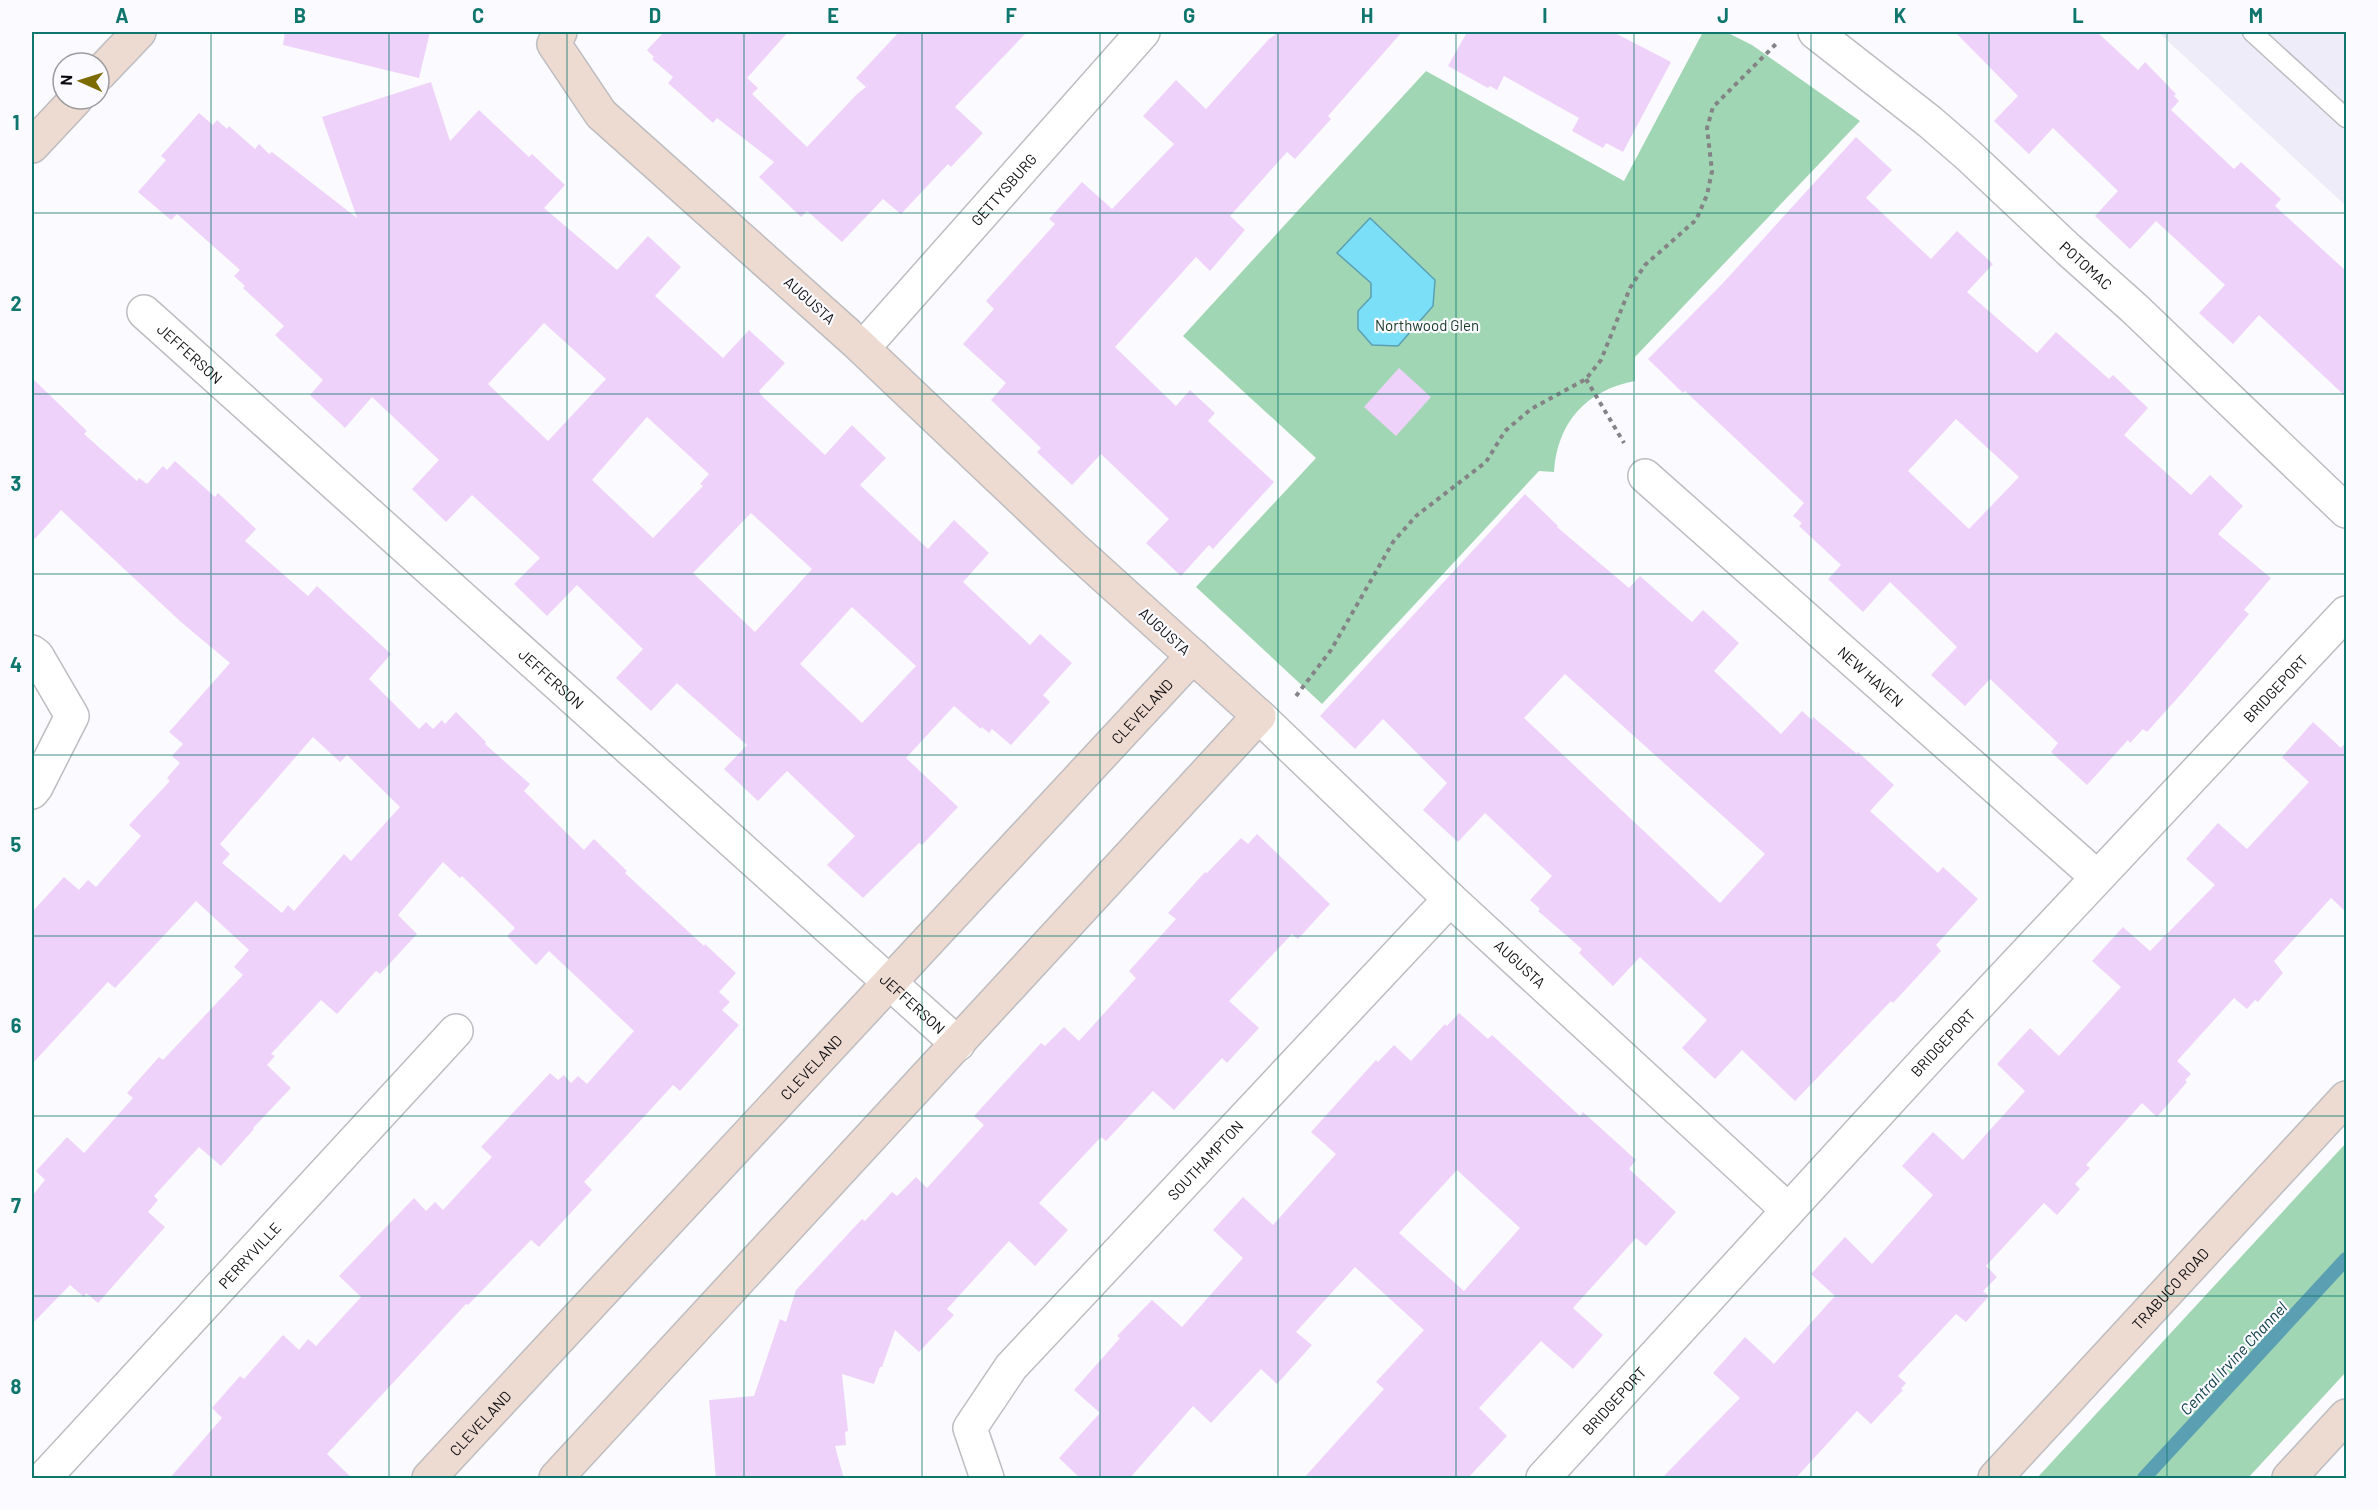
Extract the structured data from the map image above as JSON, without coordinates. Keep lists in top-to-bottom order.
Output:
{
  "streets": {
    "street": [
      "GETTYSBURG",
      "POTOMAC",
      "AUGUSTA",
      "JEFFERSON",
      "NEW HAVEN",
      "BRIDGEPORT",
      "CLEVELAND",
      "SOUTHAMPTON",
      "PERRYVILLE",
      "TRABUCO ROAD"
    ]
  },
  "crossings": [
    ["GETTYSBURG", "AUGUSTA"],
    ["AUGUSTA", "BRIDGEPORT"],
    ["AUGUSTA", "CLEVELAND"],
    ["AUGUSTA", "SOUTHAMPTON"],
    ["JEFFERSON", "CLEVELAND"],
    ["NEW HAVEN", "BRIDGEPORT"]
  ],
  "water": ["Central Irvine Channel"],
  "parks": ["Northwood Glen"],
  "north": "left",
  "grid": {
    "columns": [
      "A",
      "B",
      "C",
      "D",
      "E",
      "F",
      "G",
      "H",
      "I",
      "J",
      "K",
      "L",
      "M"
    ],
    "rows": [
      "1",
      "2",
      "3",
      "4",
      "5",
      "6",
      "7",
      "8"
    ]
  }
}
